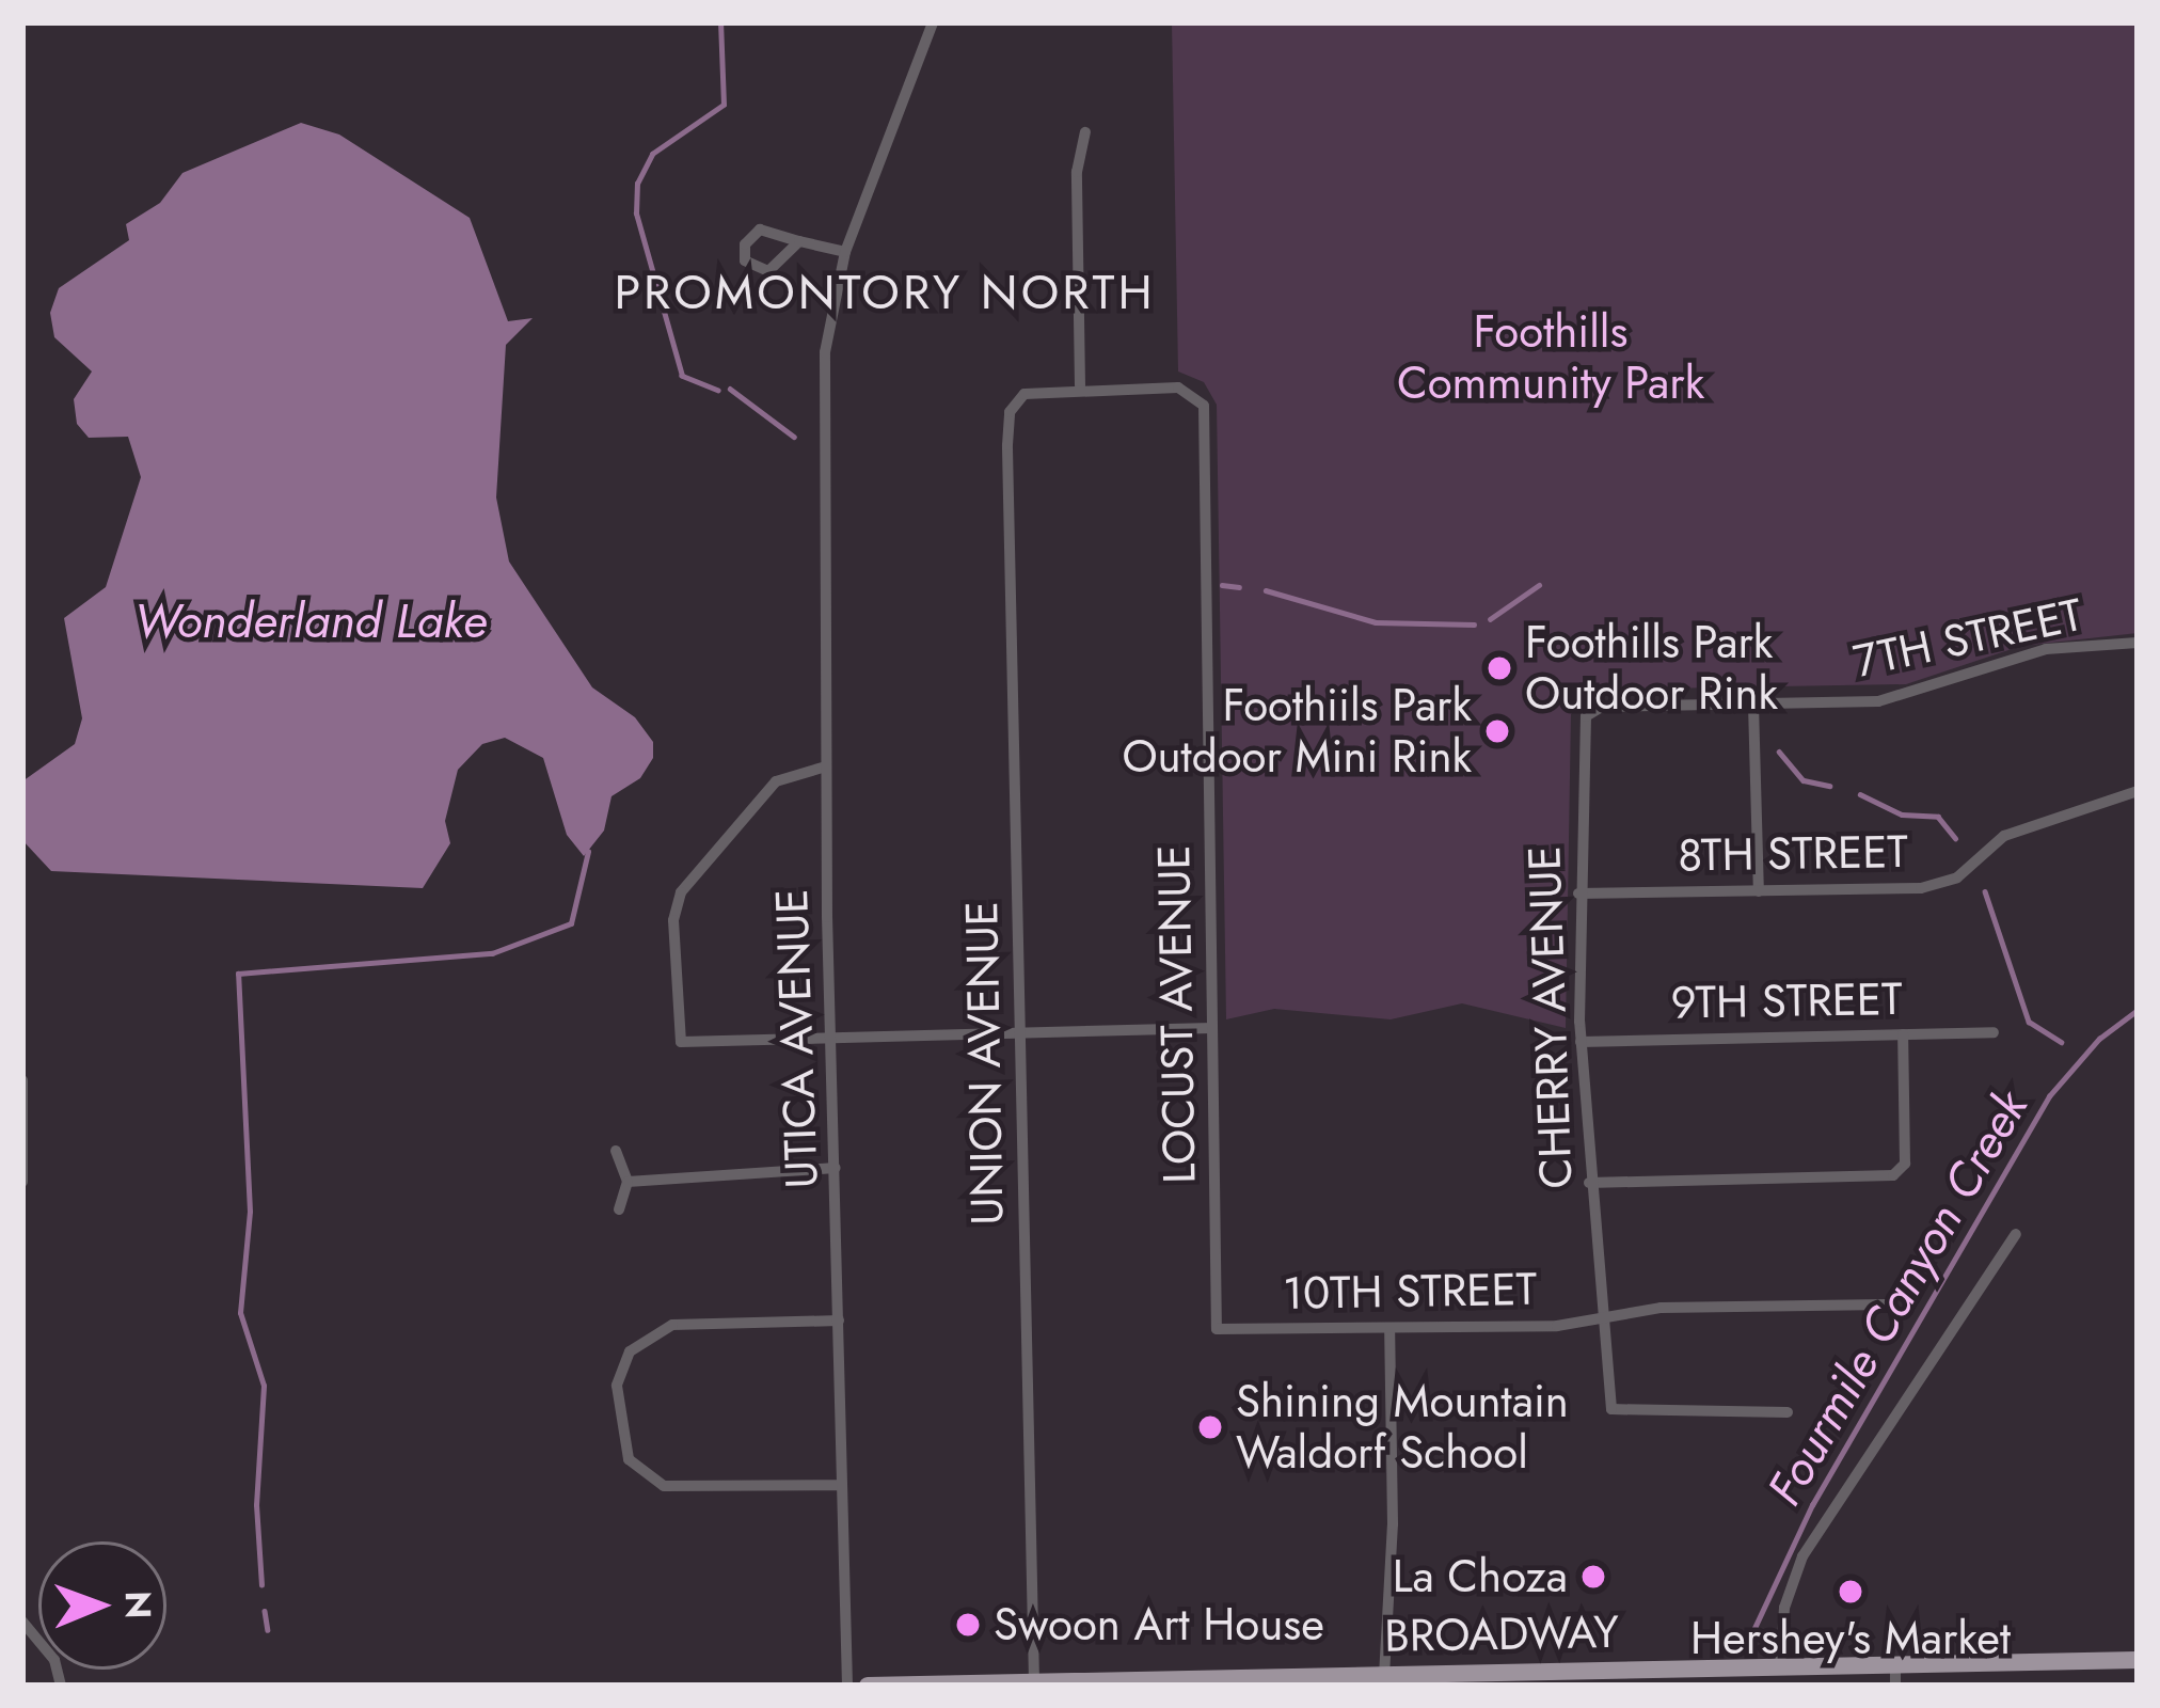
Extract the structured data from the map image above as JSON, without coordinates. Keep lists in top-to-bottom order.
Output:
{
  "streets": {
    "main road": ["BROADWAY"],
    "street": [
      "7TH STREET",
      "8TH STREET",
      "9TH STREET",
      "LOCUST AVENUE",
      "CHERRY AVENUE",
      "UTICA AVENUE",
      "UNION AVENUE",
      "10TH STREET"
    ]
  },
  "crossings": [
    ["7TH STREET", "CHERRY AVENUE"],
    ["8TH STREET", "CHERRY AVENUE"],
    ["9TH STREET", "CHERRY AVENUE"],
    ["LOCUST AVENUE", "UNION AVENUE"],
    ["LOCUST AVENUE", "10TH STREET"],
    ["CHERRY AVENUE", "10TH STREET"],
    ["UNION AVENUE", "BROADWAY"]
  ],
  "districts": ["PROMONTORY NORTH"],
  "water": ["Wonderland Lake", "Fourmile Canyon Creek"],
  "parks": ["Foothills Community Park"],
  "places": [
    "Foothills Park Outdoor Rink",
    "Foothiils Park Outdoor Mini Rink",
    "Shining Mountain Waldorf School",
    "La Choza",
    "Hershey's Market",
    "Swoon Art House"
  ],
  "north": "right"
}
